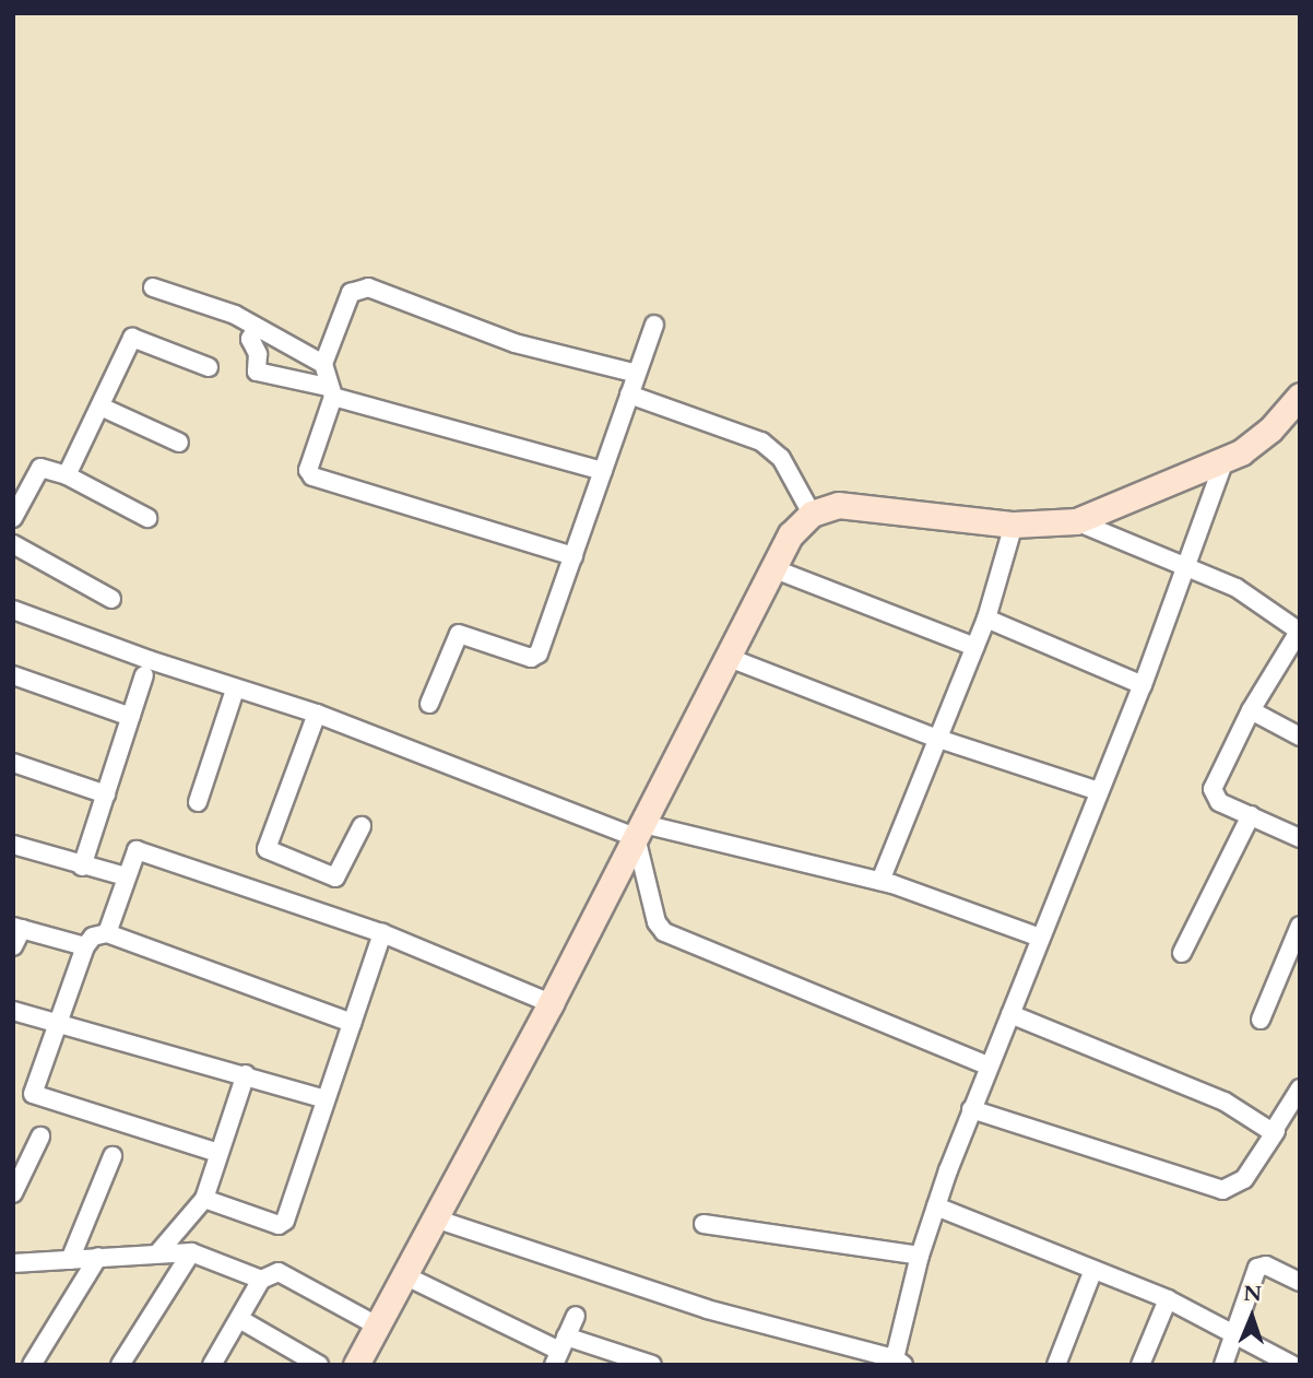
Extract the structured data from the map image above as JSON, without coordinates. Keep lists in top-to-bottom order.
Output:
{
  "north": "top"
}
